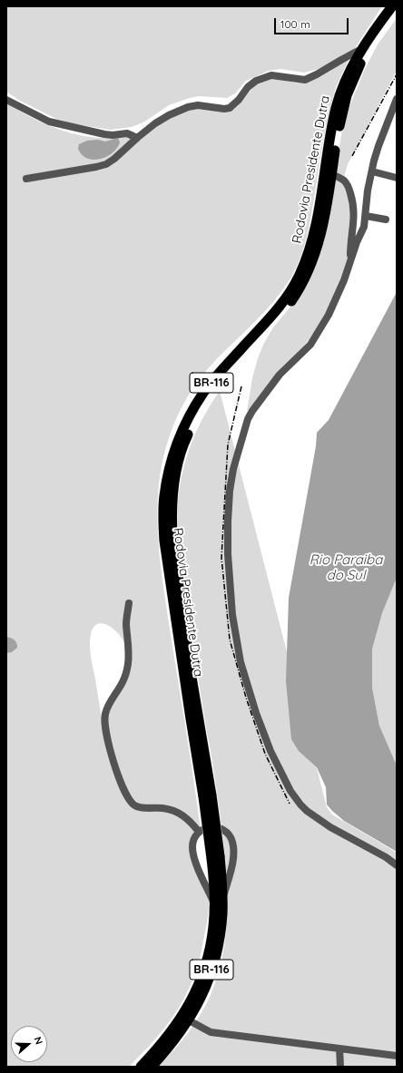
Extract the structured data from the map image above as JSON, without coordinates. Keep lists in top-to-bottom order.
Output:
{
  "streets": {
    "highway": ["Rodovia Presidente Dutra", "BR-116"]
  },
  "water": ["Rio Paraiba do Sul"],
  "scale_bar": "100 m",
  "north": "right"
}
